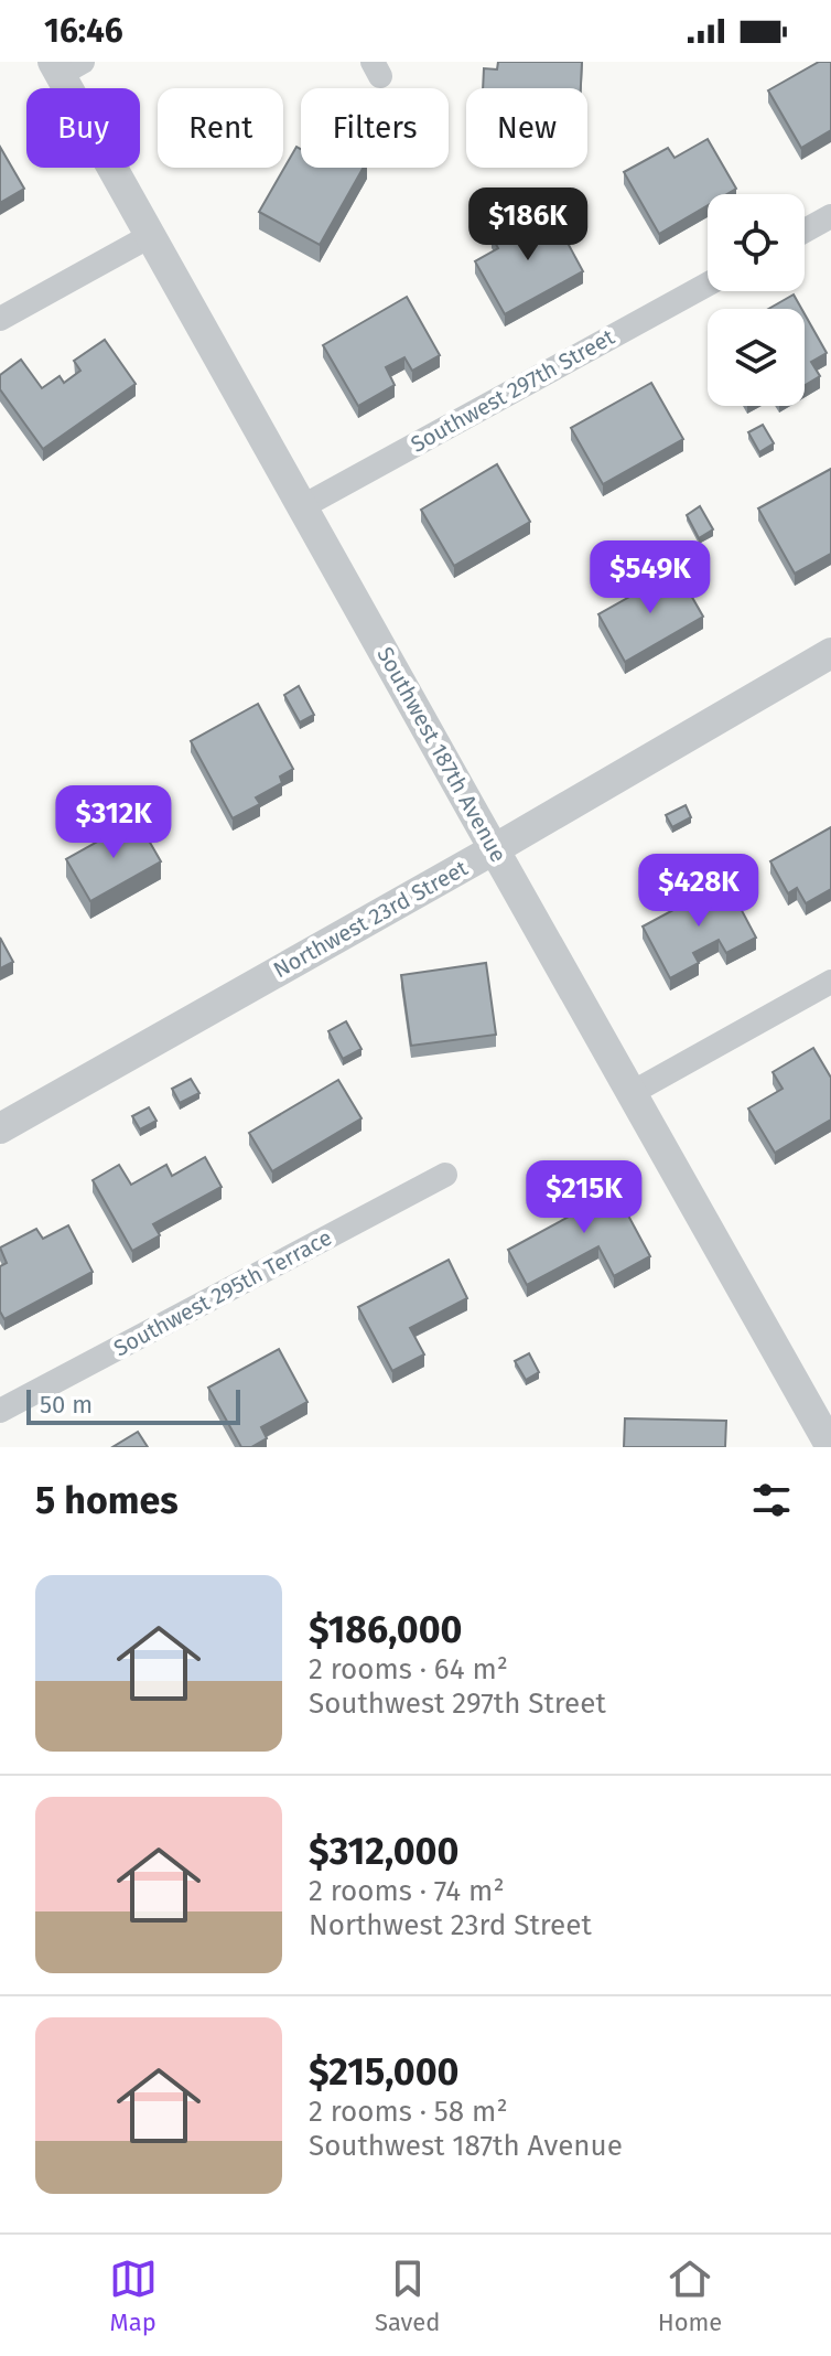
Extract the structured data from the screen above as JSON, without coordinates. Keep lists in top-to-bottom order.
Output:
{
  "streets": {
    "street": [
      "Southwest 297th Street",
      "Southwest 187th Avenue",
      "Northwest 23rd Street",
      "Southwest 295th Terrace"
    ]
  },
  "crossings": [
    ["Southwest 297th Street", "Southwest 187th Avenue"],
    ["Southwest 187th Avenue", "Northwest 23rd Street"]
  ],
  "scale_bar": "50 m",
  "page": {
    "status": "16:46",
    "chip": [
      "Buy",
      "Rent",
      "Filters",
      "New"
    ],
    "price": [
      "$186K",
      "$549K",
      "$312K",
      "$428K",
      "$215K"
    ],
    "scale": "50 m",
    "heading": "5 homes",
    "list": [
      {
        "name": "$186,000",
        "note": "2 rooms · 64 m² · Southwest 297th Street"
      },
      {
        "name": "$312,000",
        "note": "2 rooms · 74 m² · Northwest 23rd Street"
      },
      {
        "name": "$215,000",
        "note": "2 rooms · 58 m² · Southwest 187th Avenue"
      }
    ],
    "tabs": ["Map", "Saved", "Home"]
  }
}
